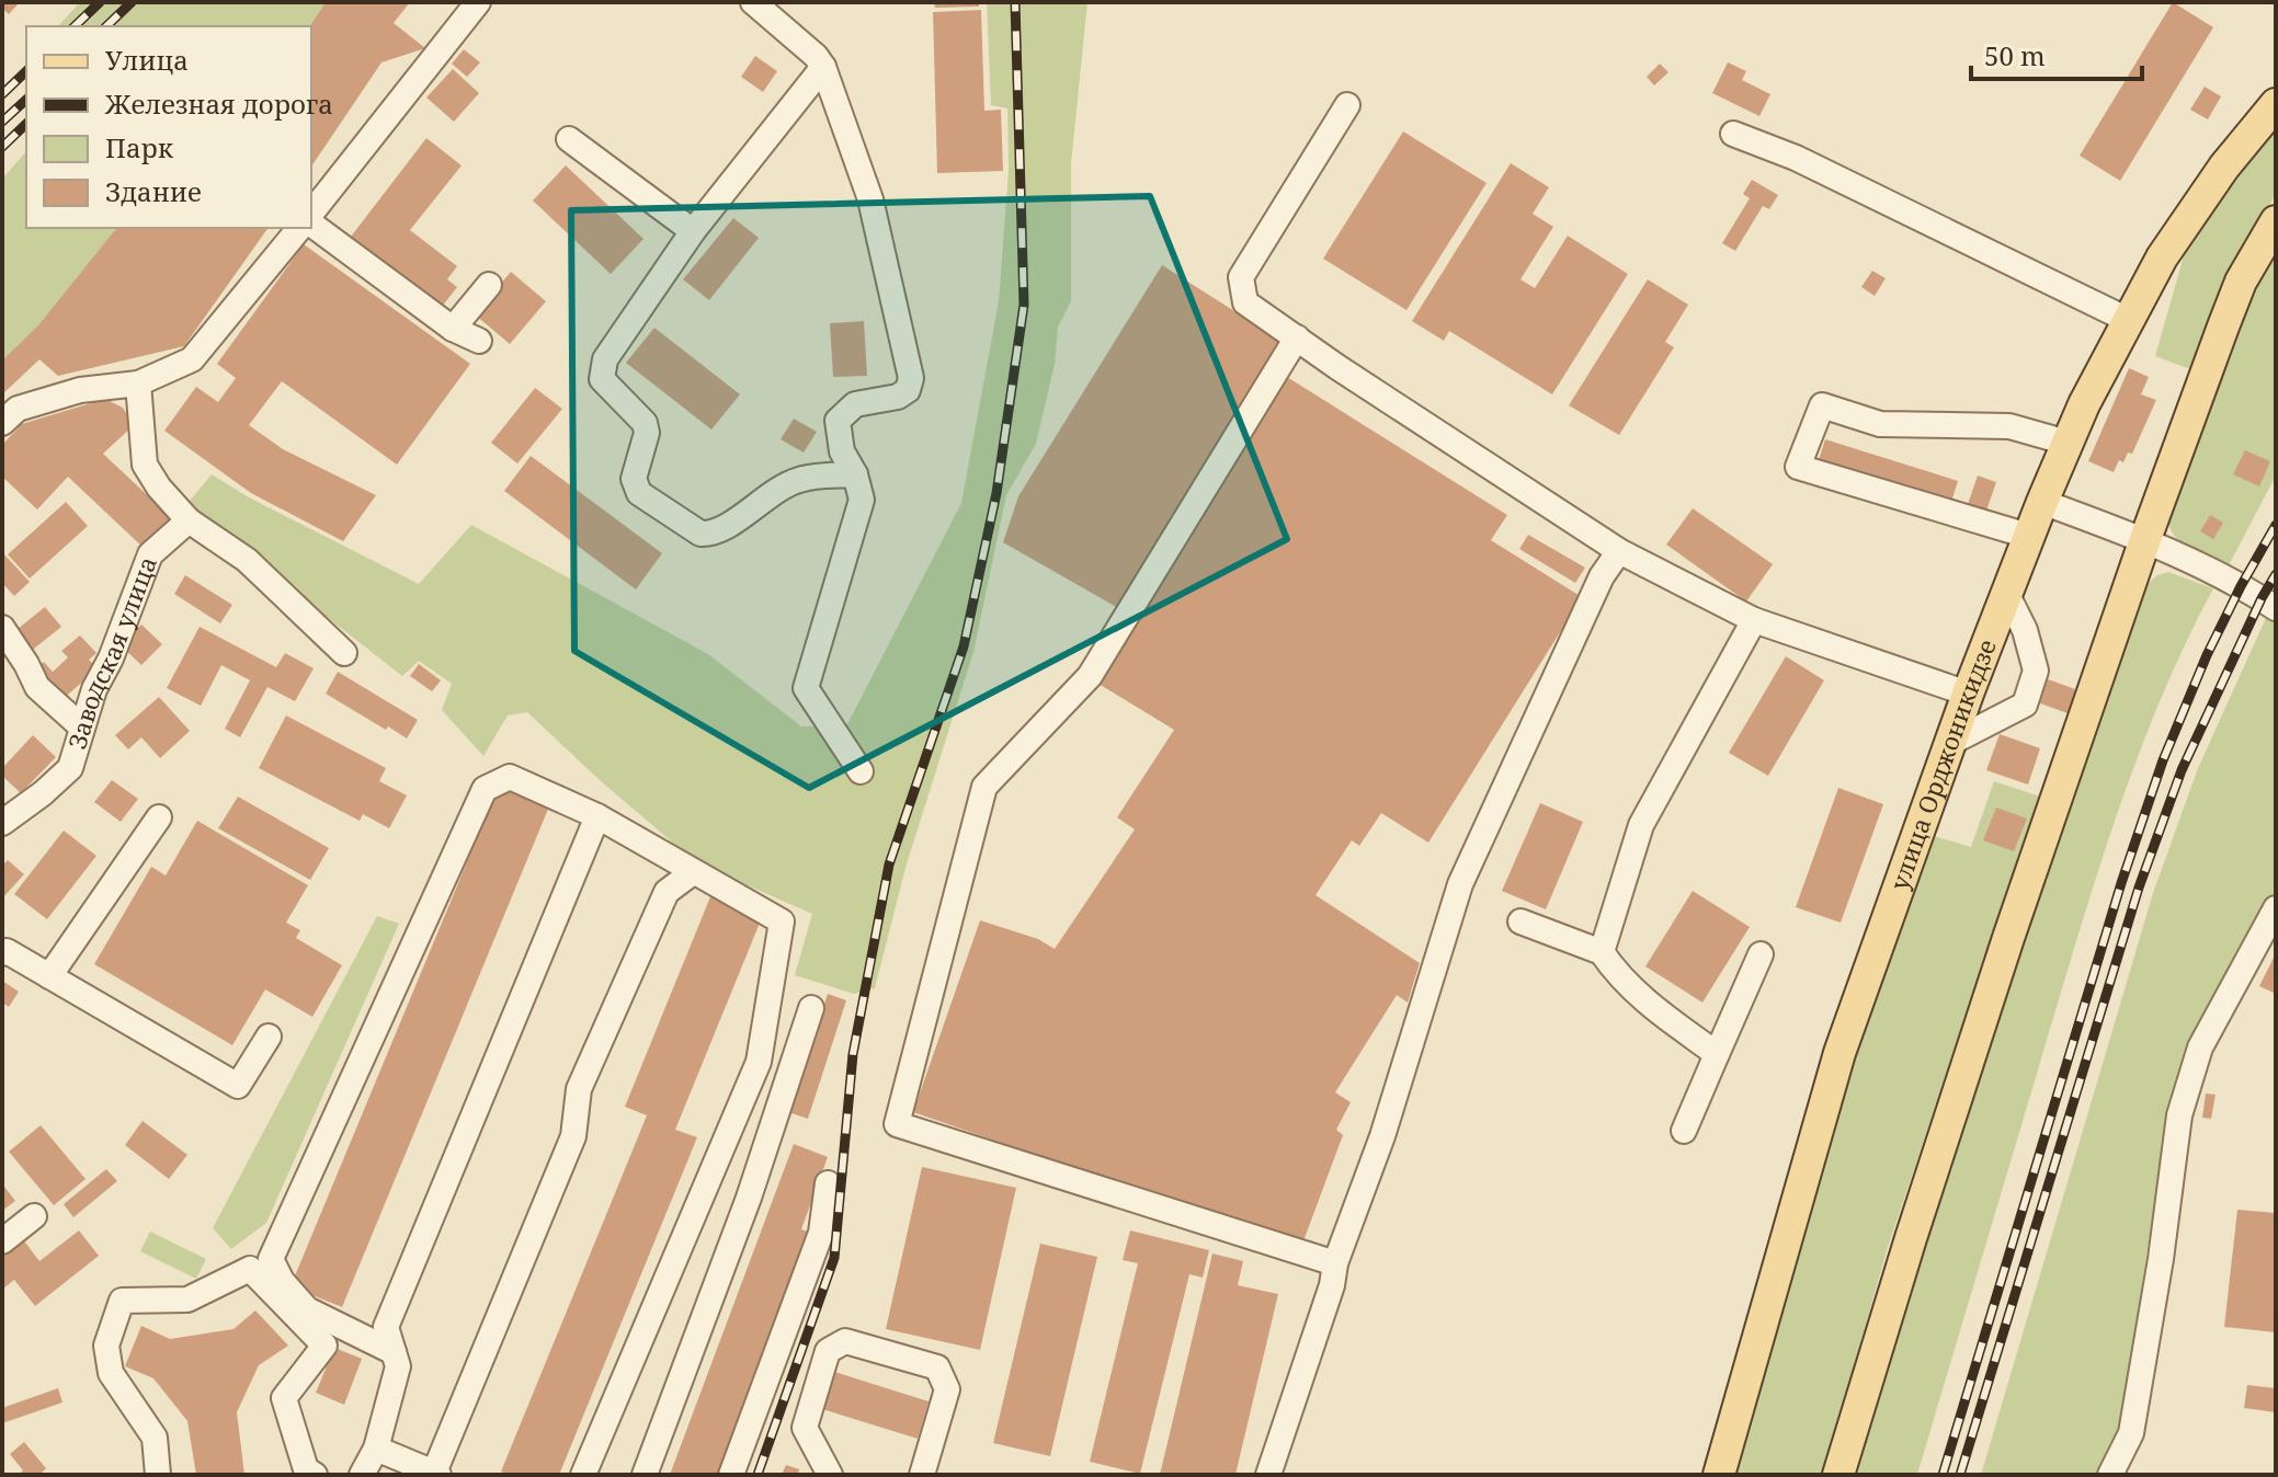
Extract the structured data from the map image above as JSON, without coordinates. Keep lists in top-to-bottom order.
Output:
{
  "streets": {
    "main road": ["улица Орджоникидзе"],
    "street": ["Заводская улица"]
  },
  "legend": [
    "Улица",
    "Железная дорога",
    "Парк",
    "Здание"
  ],
  "scale_bar": "50 m"
}
